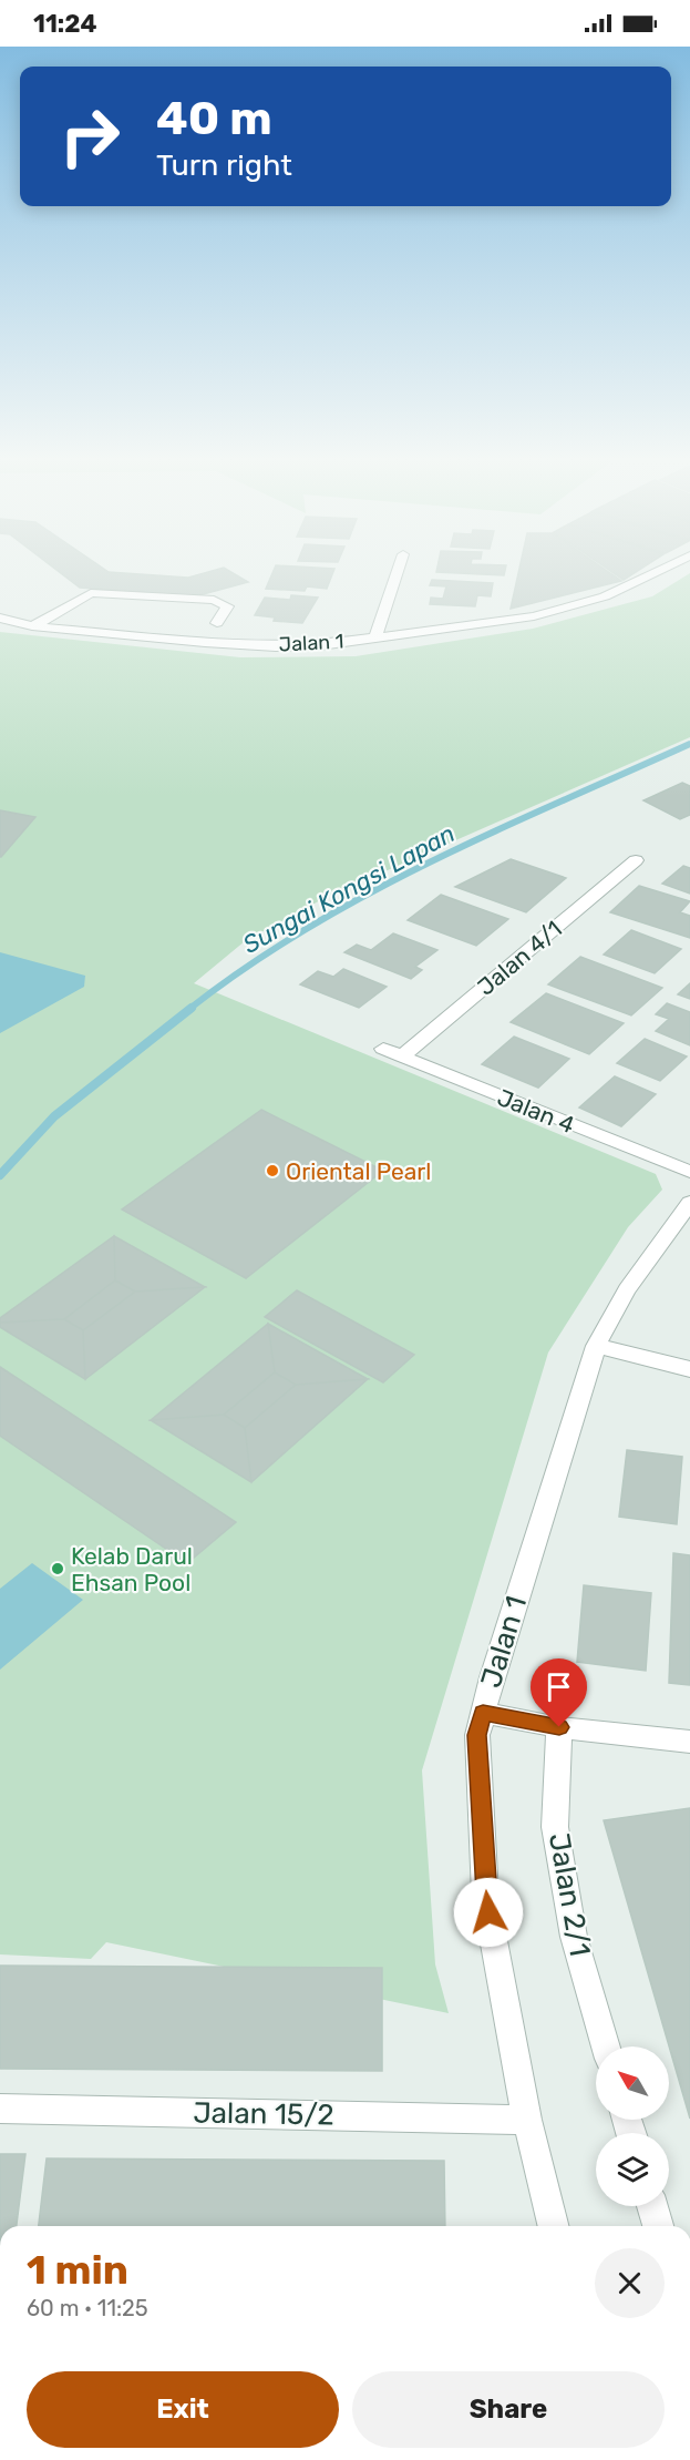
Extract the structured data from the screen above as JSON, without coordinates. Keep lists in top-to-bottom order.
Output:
{
  "streets": {
    "street": [
      "Jalan 1",
      "Jalan 4/1",
      "Jalan 4",
      "Jalan 2/1",
      "Jalan 15/2"
    ]
  },
  "crossings": [
    ["Jalan 1", "Jalan 15/2"],
    ["Jalan 4/1", "Jalan 4"]
  ],
  "water": ["Sungai Kongsi Lapan"],
  "places": ["Oriental Pearl", "Kelab Darul Ehsan Pool"],
  "north": "top left",
  "page": {
    "status": "11:24",
    "turn": ["40 m", "Turn right"],
    "heading": ["1 min", "60 m · 11:25"],
    "buttons": ["Exit", "Share"]
  }
}
